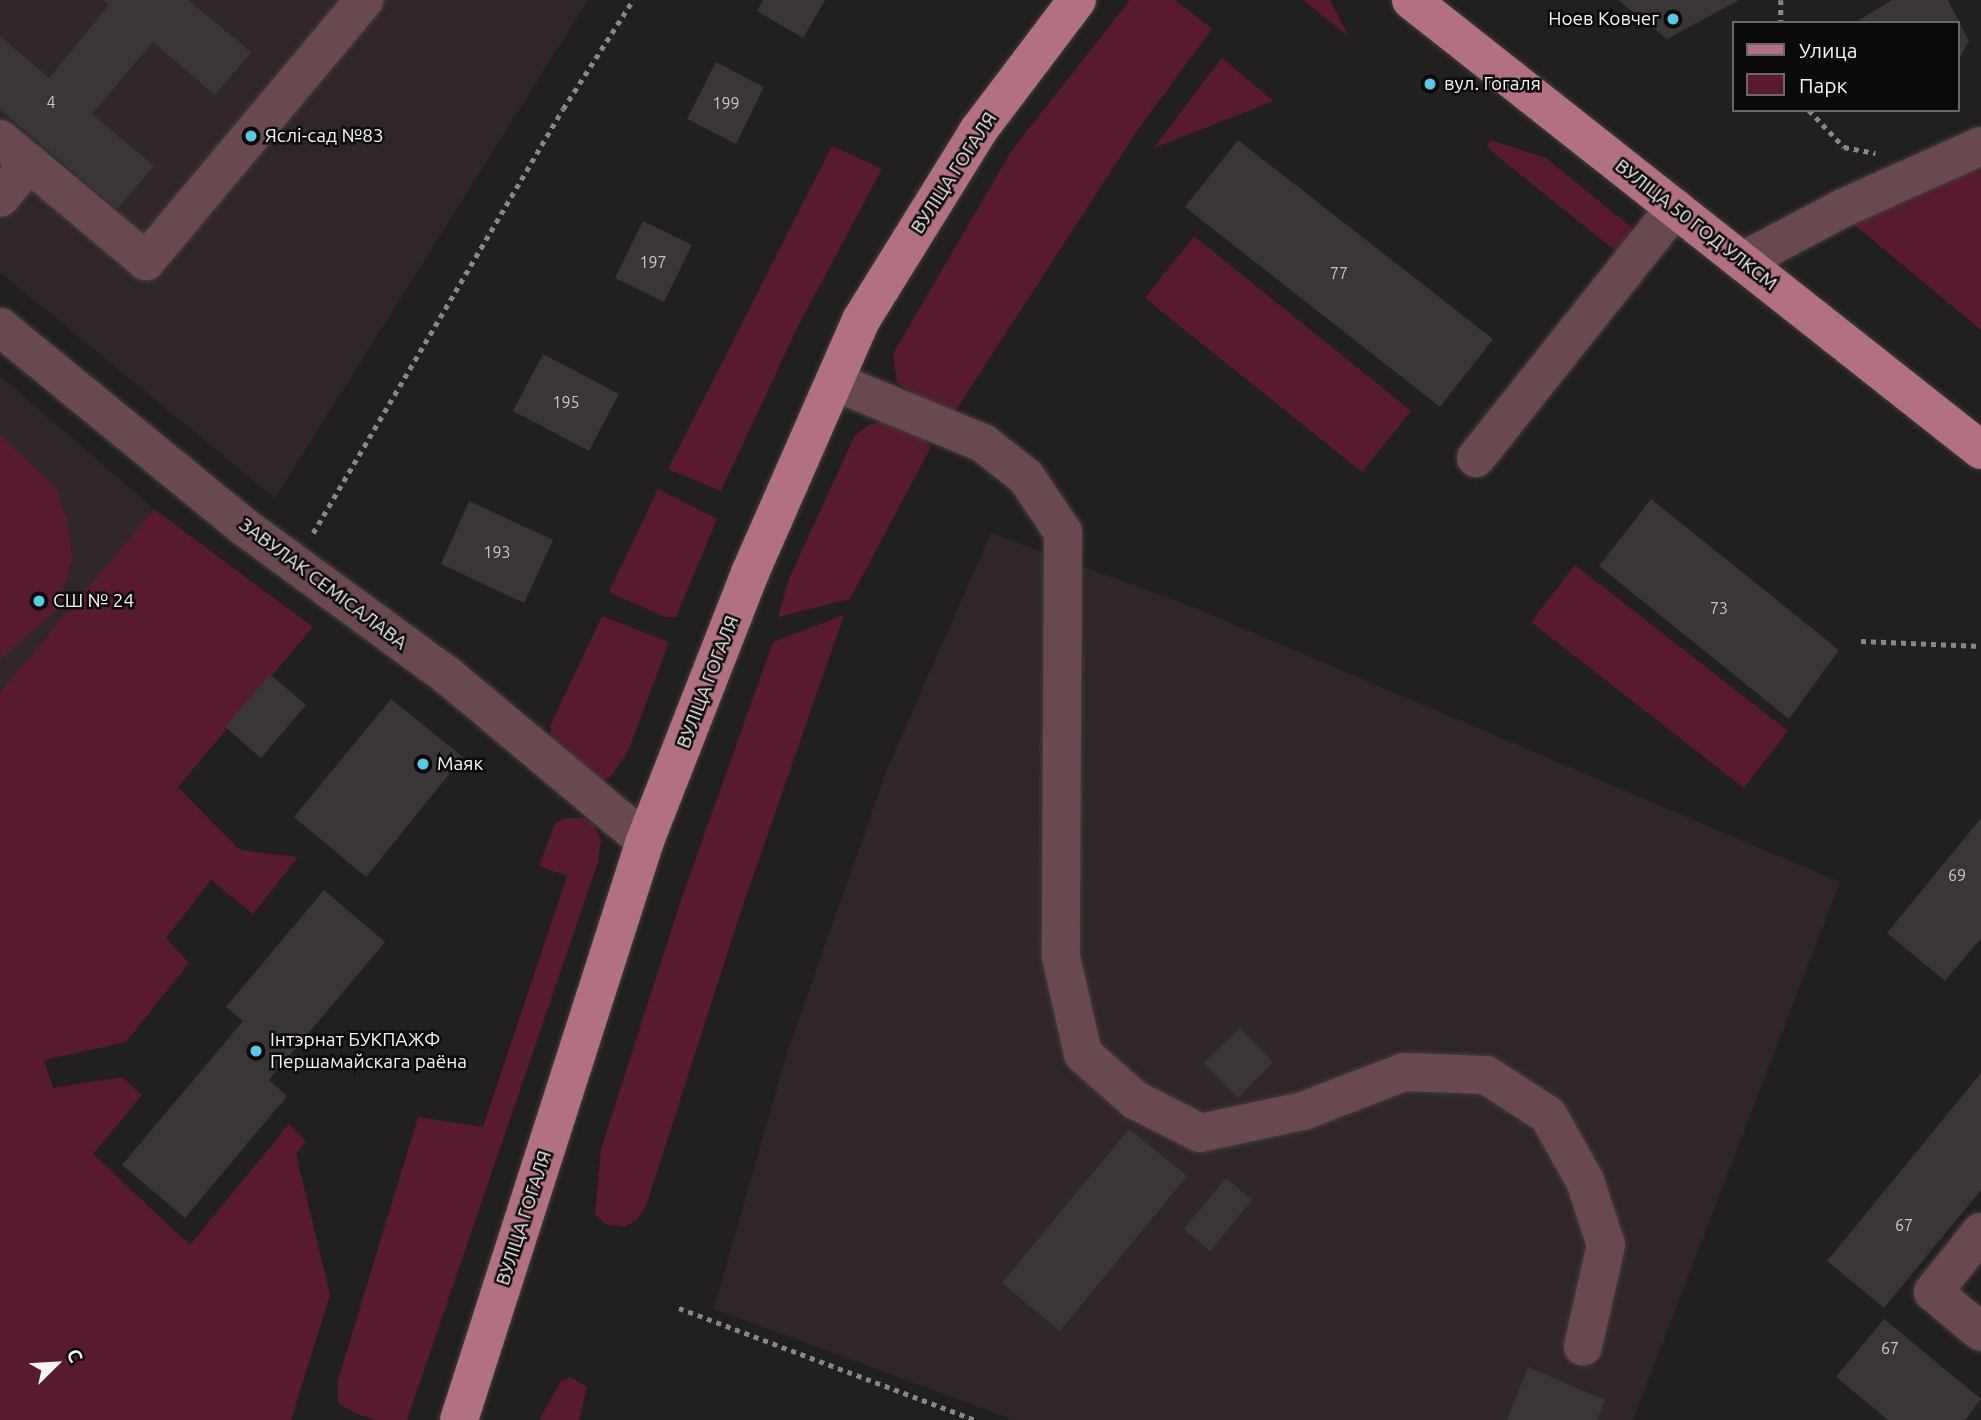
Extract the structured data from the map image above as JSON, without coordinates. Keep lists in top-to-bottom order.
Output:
{
  "streets": {
    "main road": ["ВУЛІЦА ГОГАЛЯ", "ВУЛІЦА 50 ГОД УЛКСМ"],
    "street": ["ЗАВУЛАК СЕМІСАЛАВА"]
  },
  "crossings": [
    ["ВУЛІЦА ГОГАЛЯ", "ЗАВУЛАК СЕМІСАЛАВА"]
  ],
  "places": [
    "Ноев Ковчег",
    "вул. Гогаля",
    "Яслі-сад №83",
    "СШ № 24",
    "Маяк",
    "Інтэрнат БУКПАЖФ Першамайскага раёна"
  ],
  "house_numbers": [
    "4",
    "199",
    "197",
    "77",
    "195",
    "193",
    "73",
    "69",
    "67",
    "67"
  ],
  "legend": ["Улица", "Парк"],
  "north": "top right"
}
